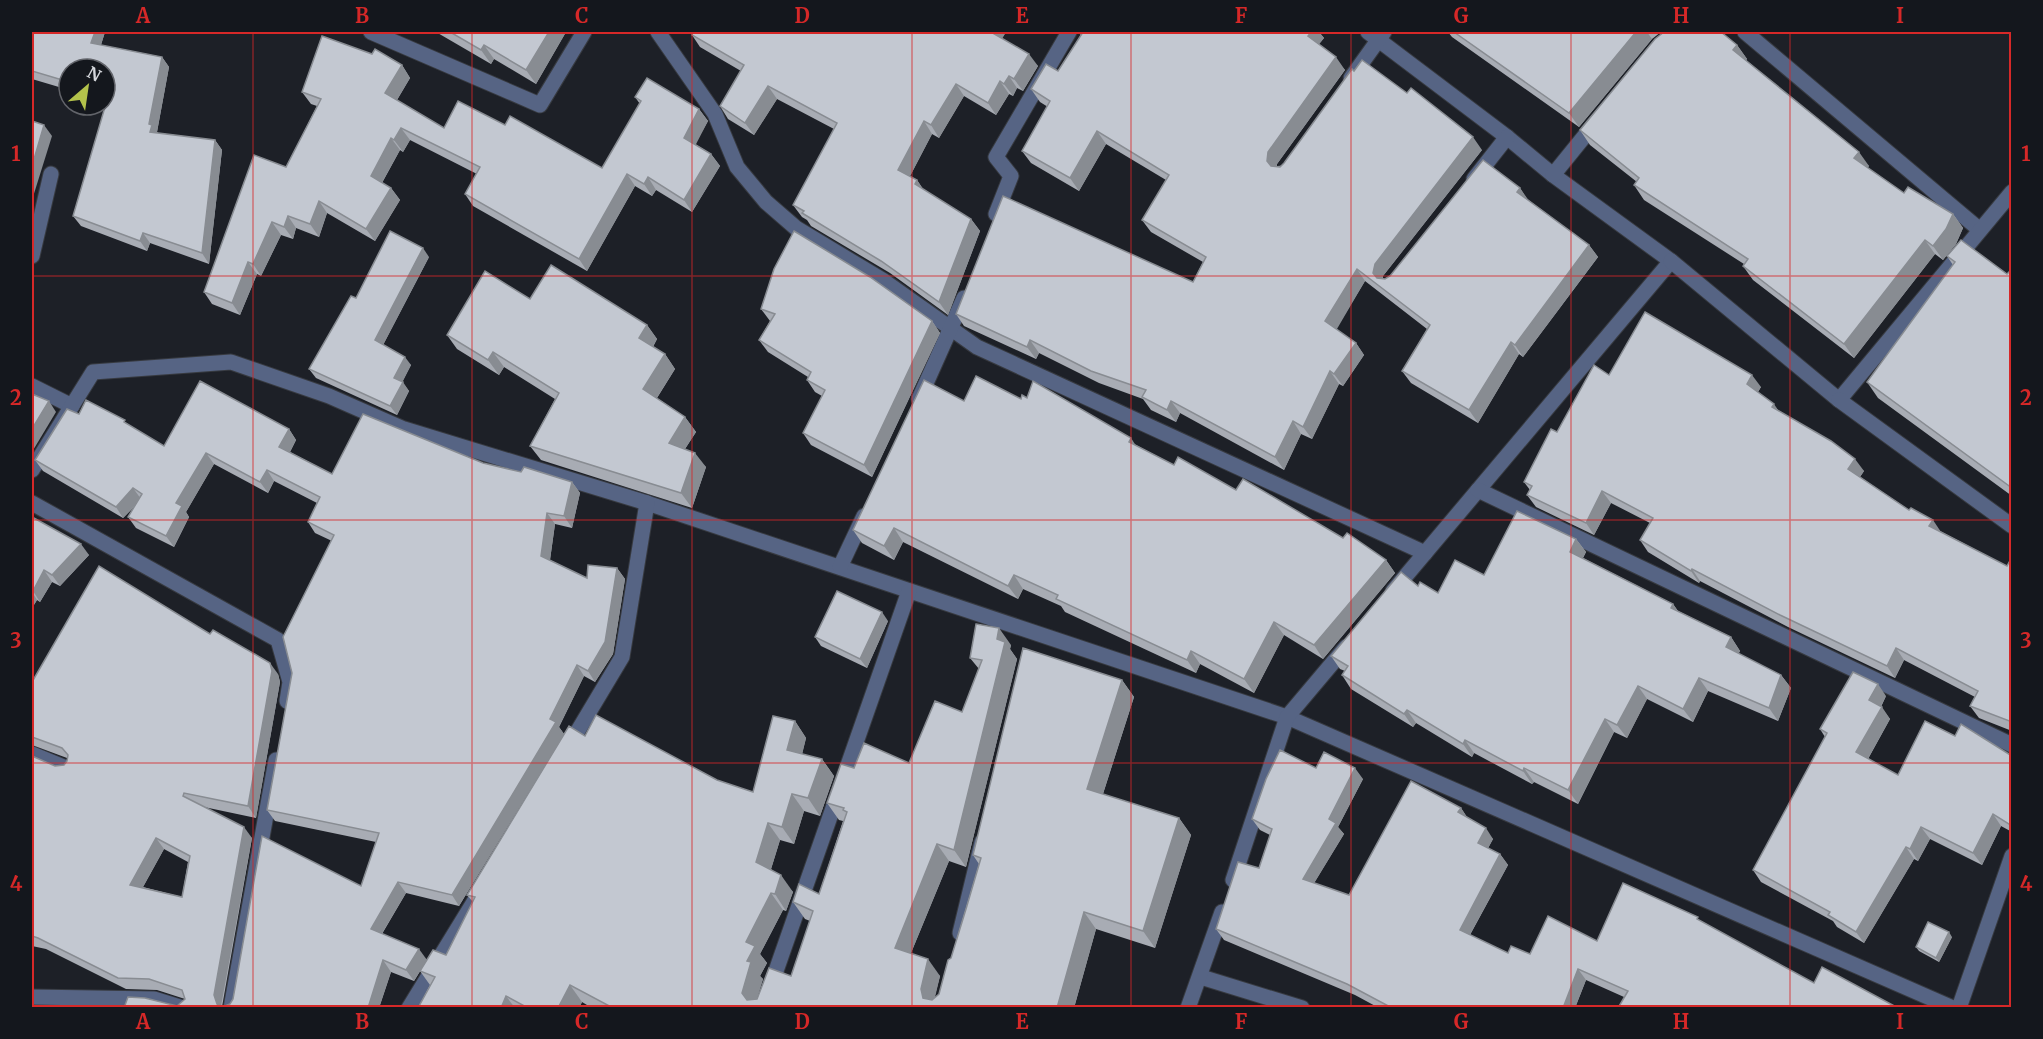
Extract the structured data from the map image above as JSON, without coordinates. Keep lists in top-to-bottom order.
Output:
{
  "north": "top right",
  "grid": {
    "columns": [
      "A",
      "B",
      "C",
      "D",
      "E",
      "F",
      "G",
      "H",
      "I"
    ],
    "rows": [
      "1",
      "2",
      "3",
      "4"
    ]
  }
}
